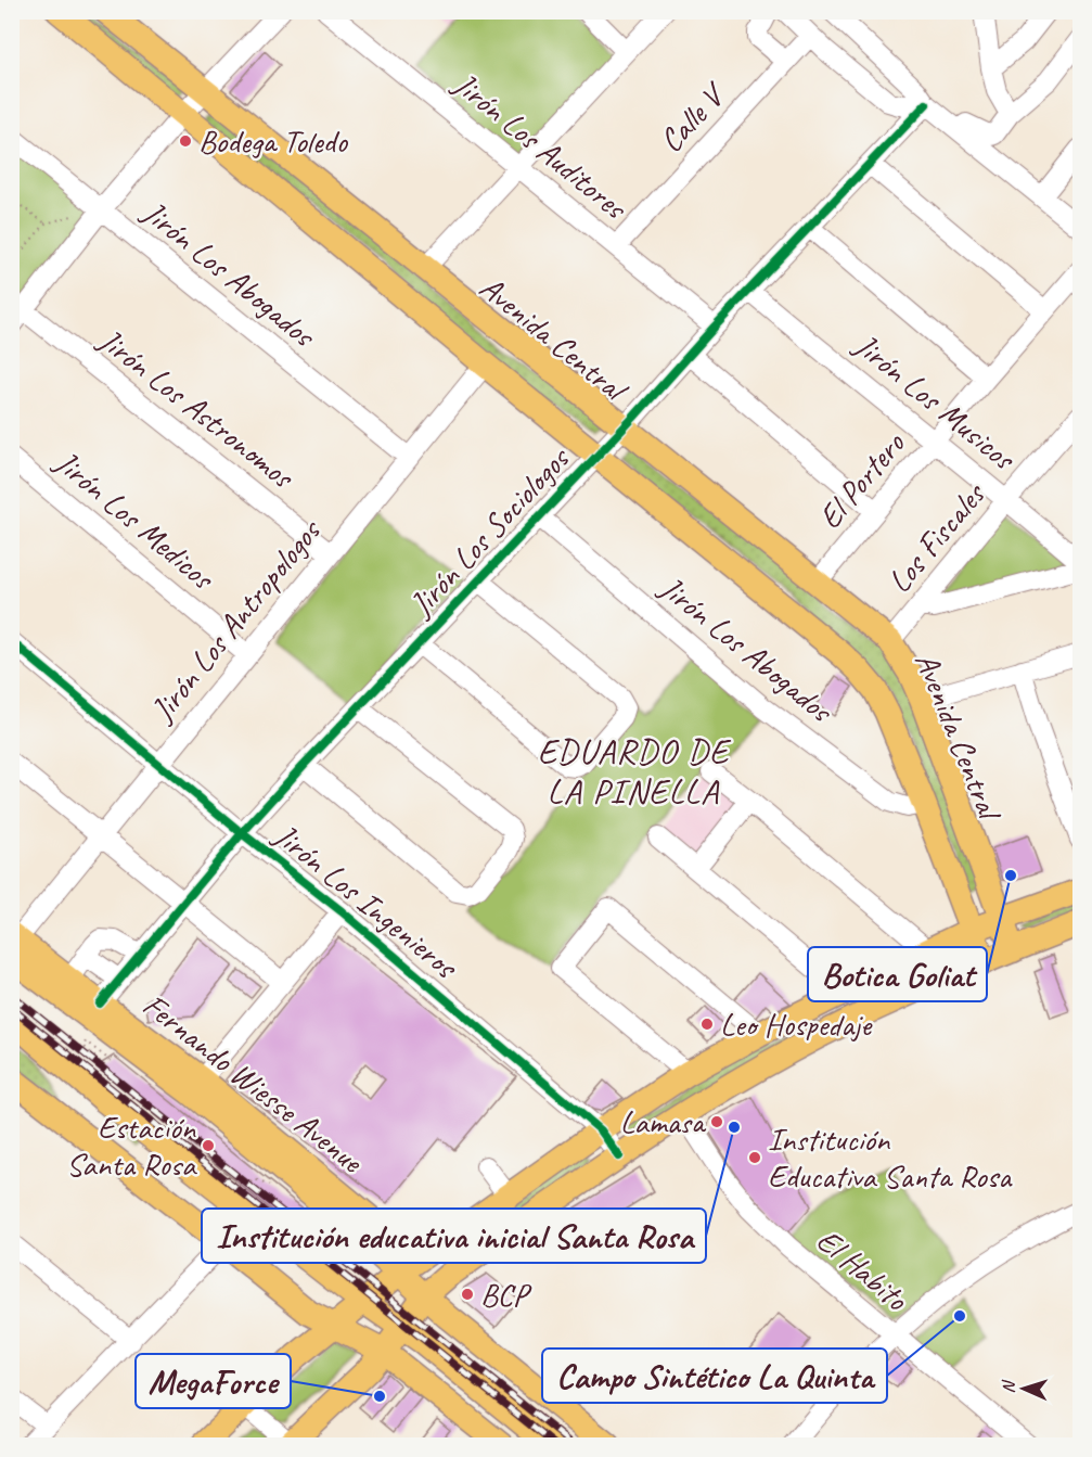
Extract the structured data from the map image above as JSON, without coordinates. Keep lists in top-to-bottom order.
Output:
{
  "streets": {
    "main road": ["Avenida Central", "Fernando Wiesse Avenue"],
    "street": [
      "Calle V",
      "Jirón Los Auditores",
      "Jirón Los Abogados",
      "Jirón Los Musicos",
      "Jirón Los Astronomos",
      "El Portero",
      "Jirón Los Medicos",
      "Jirón Los Sociologos",
      "Los Fiscales",
      "Jirón Los Antropologos",
      "Jirón Los Ingenieros",
      "El Habito"
    ]
  },
  "crossings": [
    ["Calle V", "Jirón Los Auditores"],
    ["Jirón Los Auditores", "Jirón Los Sociologos"],
    ["Jirón Los Abogados", "Avenida Central"],
    ["Jirón Los Abogados", "Jirón Los Sociologos"],
    ["Jirón Los Abogados", "Jirón Los Antropologos"],
    ["Avenida Central", "El Portero"],
    ["Avenida Central", "Jirón Los Sociologos"],
    ["Avenida Central", "Los Fiscales"],
    ["Avenida Central", "Jirón Los Antropologos"],
    ["Jirón Los Musicos", "El Portero"],
    ["Jirón Los Musicos", "Jirón Los Sociologos"],
    ["Jirón Los Musicos", "Los Fiscales"],
    ["Jirón Los Astronomos", "Jirón Los Antropologos"],
    ["Jirón Los Medicos", "Jirón Los Antropologos"],
    ["Jirón Los Sociologos", "Jirón Los Ingenieros"],
    ["Jirón Los Sociologos", "Fernando Wiesse Avenue"],
    ["Jirón Los Antropologos", "Jirón Los Ingenieros"],
    ["Jirón Los Antropologos", "Fernando Wiesse Avenue"]
  ],
  "districts": ["EDUARDO DE LA PINELLA"],
  "places": [
    "Bodega Toledo",
    "Botica Goliat",
    "Leo Hospedaje",
    "Lamasa",
    "Institución educativa inicial Santa Rosa",
    "Estación Santa Rosa",
    "Institución Educativa Santa Rosa",
    "BCP",
    "Campo Sintético La Quinta",
    "MegaForce"
  ],
  "north": "left"
}
